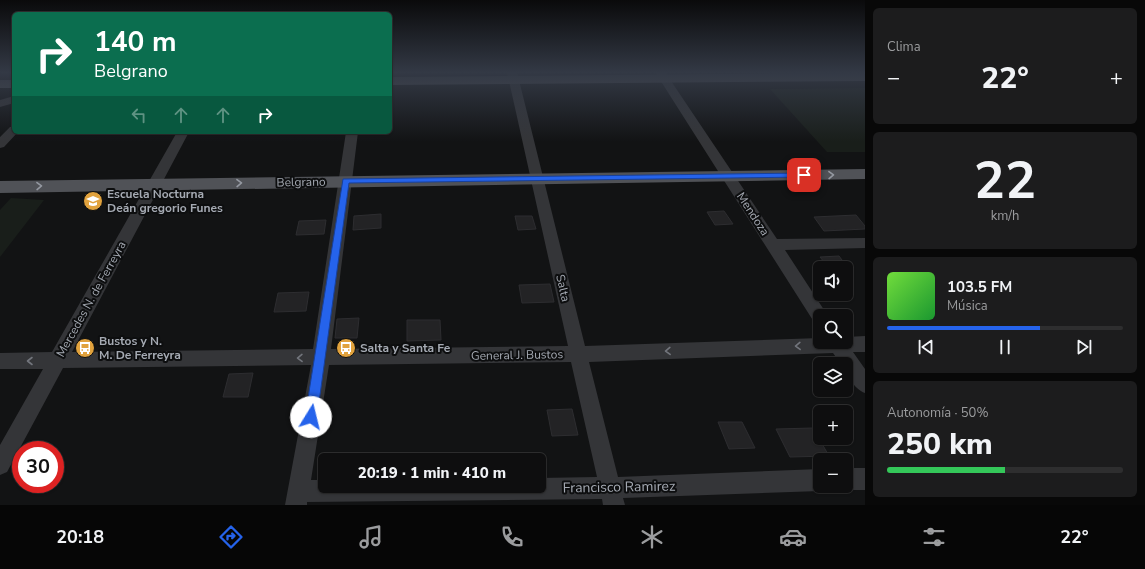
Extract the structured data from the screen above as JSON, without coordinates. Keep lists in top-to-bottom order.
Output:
{
  "streets": {
    "main road": ["Belgrano"],
    "street": [
      "Mendoza",
      "Salta",
      "Mercedes N. de Ferreyra",
      "General J. Bustos",
      "Francisco Ramirez"
    ]
  },
  "crossings": [
    ["Belgrano", "Mendoza"],
    ["Belgrano", "Salta"],
    ["Belgrano", "Mercedes N. de Ferreyra"],
    ["Salta", "General J. Bustos"],
    ["Salta", "Francisco Ramirez"],
    ["Mercedes N. de Ferreyra", "General J. Bustos"]
  ],
  "one_way": ["Belgrano", "General J. Bustos"],
  "places": {
    "school or university": ["Escuela Nocturna Deán gregorio Funes"],
    "bus stop": ["Bustos y N. M. De Ferreyra", "Salta y Santa Fe"]
  },
  "page": {
    "tile": [
      "Clima",
      ["22", "km/h"],
      ["Autonomía · 50%", "250 km"]
    ],
    "turn": ["140 m", "Belgrano"],
    "heat": ["−", "22°", "+"],
    "map_buttons": ["+", "−"],
    "song": ["103.5 FM", "Música"],
    "limit": "30",
    "trip": "20:19 · 1 min · 410 m",
    "tabs": ["20:18", "22°"]
  }
}
